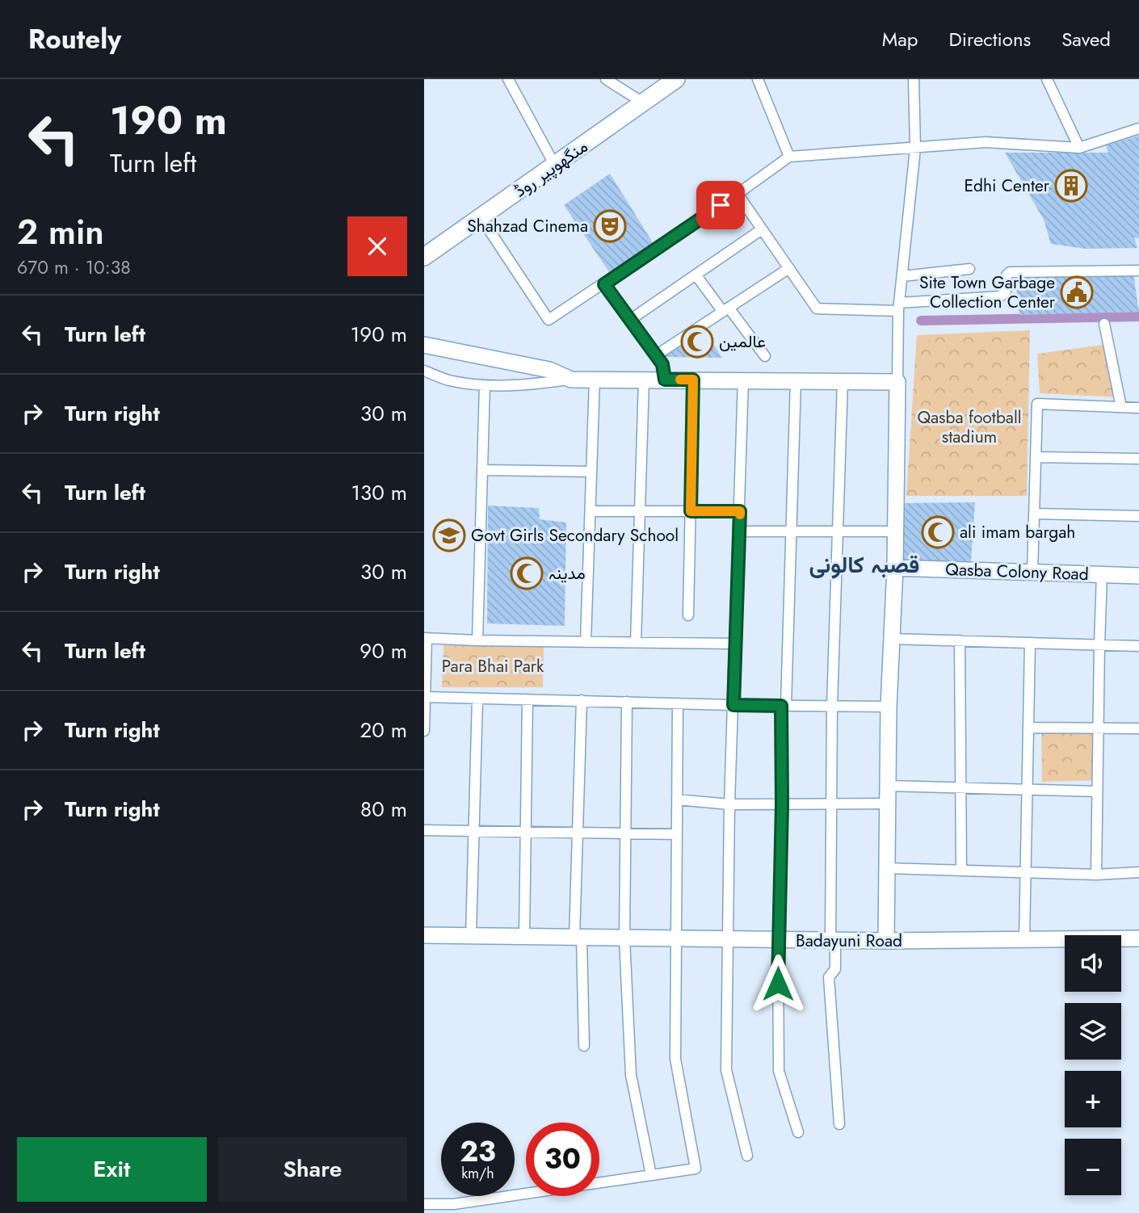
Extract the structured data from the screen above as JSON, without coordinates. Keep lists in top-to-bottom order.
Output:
{
  "streets": {
    "main road": ["منگھوپیر روڈ"],
    "street": ["Qasba Colony Road", "Badayuni Road"]
  },
  "districts": ["قصبہ کالونی"],
  "parks": ["Qasba football stadium", "Para Bhai Park"],
  "places": {
    "building": ["Edhi Center"],
    "theatre": ["Shahzad Cinema"],
    "public building": ["Site Town Garbage Collection Center"],
    "mosque": ["عالمین", "ali imam bargah", "مدینہ"],
    "school or university": ["Govt Girls Secondary School"]
  },
  "page": {
    "header": "Routely",
    "nav": ["Map", "Directions", "Saved"],
    "turn": ["190 m", "Turn left"],
    "heading": ["2 min", "670 m · 10:38"],
    "list": [
      {
        "name": "Turn left",
        "value": "190 m"
      },
      {
        "name": "Turn right",
        "value": "30 m"
      },
      {
        "name": "Turn left",
        "value": "130 m"
      },
      {
        "name": "Turn right",
        "value": "30 m"
      },
      {
        "name": "Turn left",
        "value": "90 m"
      },
      {
        "name": "Turn right",
        "value": "20 m"
      },
      {
        "name": "Turn right",
        "value": "80 m"
      }
    ],
    "map_buttons": ["+", "−"],
    "speed": "23 km/h",
    "limit": "30",
    "buttons": ["Exit", "Share"]
  }
}
